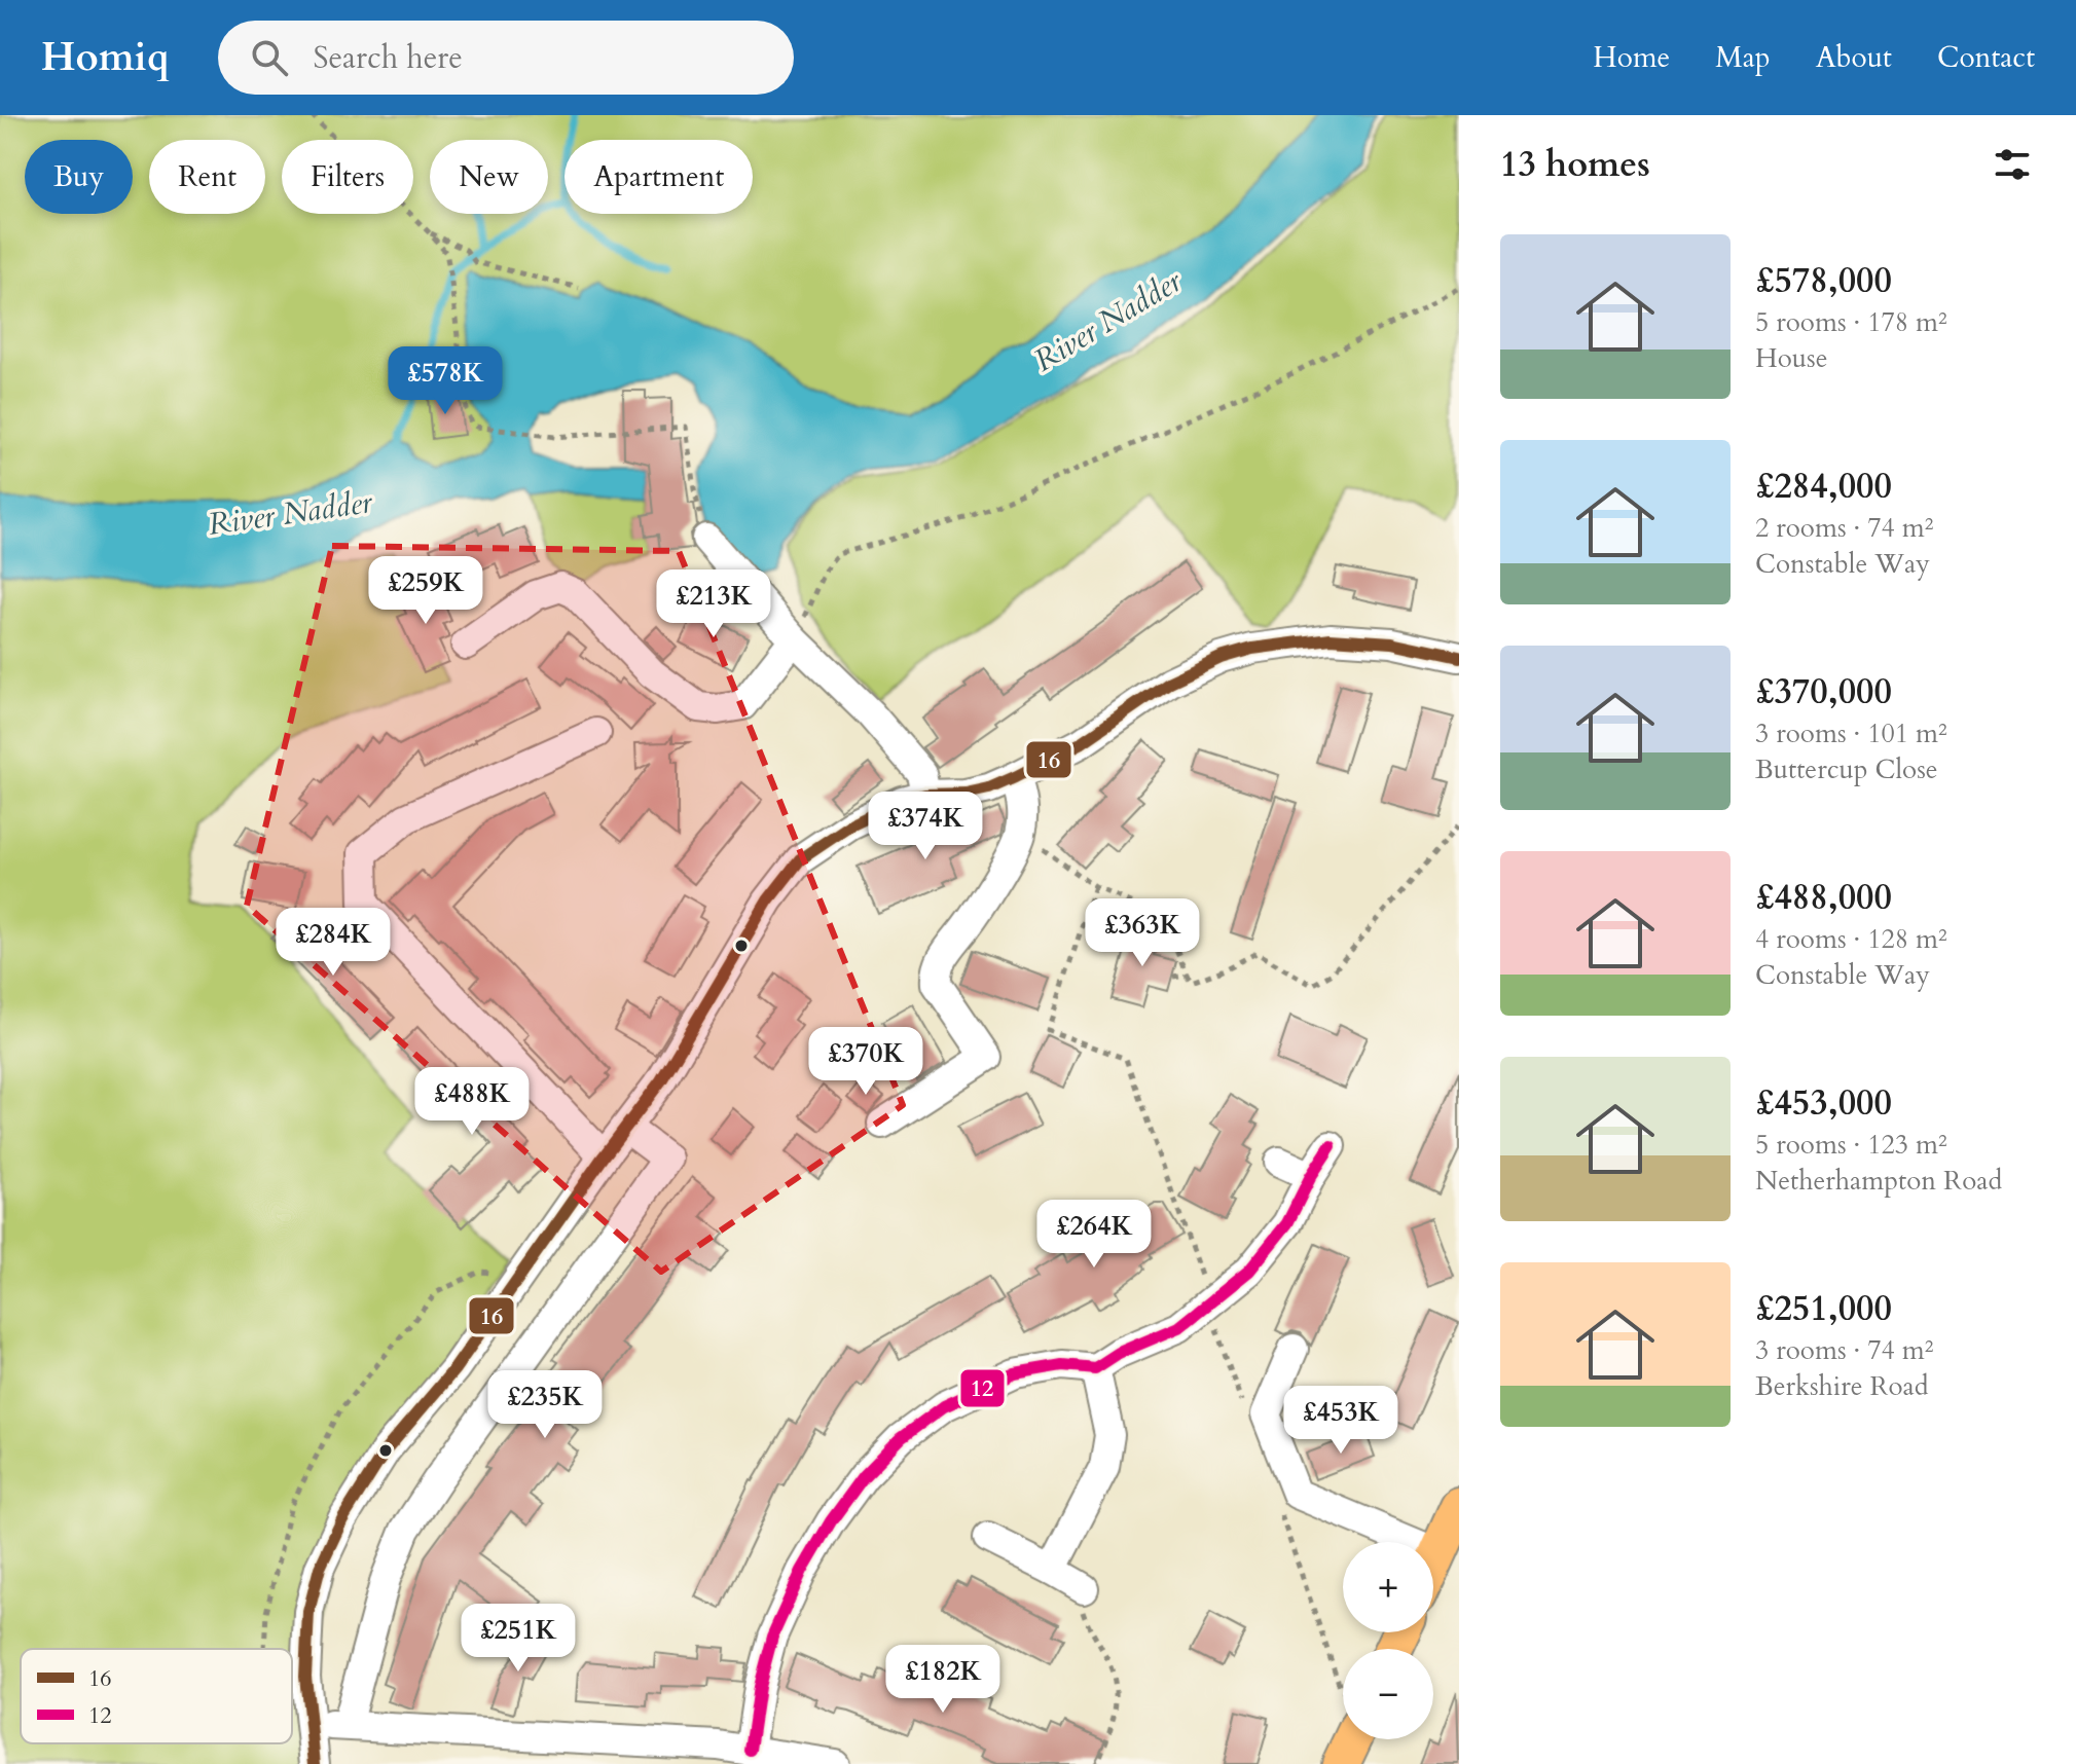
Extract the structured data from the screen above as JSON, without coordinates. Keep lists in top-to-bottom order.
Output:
{
  "water": ["River Nadder"],
  "lines": ["transit line 16", "transit line 12"],
  "legend": ["16", "12"],
  "page": {
    "header": "Homiq",
    "search": "Search here",
    "nav": [
      "Home",
      "Map",
      "About",
      "Contact"
    ],
    "heading": "13 homes",
    "chip": [
      "Buy",
      "Rent",
      "Filters",
      "New",
      "Apartment"
    ],
    "list": [
      {
        "name": "£578,000",
        "note": "5 rooms · 178 m² · House"
      },
      {
        "name": "£284,000",
        "note": "2 rooms · 74 m² · Constable Way"
      },
      {
        "name": "£370,000",
        "note": "3 rooms · 101 m² · Buttercup Close"
      },
      {
        "name": "£488,000",
        "note": "4 rooms · 128 m² · Constable Way"
      },
      {
        "name": "£453,000",
        "note": "5 rooms · 123 m² · Netherhampton Road"
      },
      {
        "name": "£251,000",
        "note": "3 rooms · 74 m² · Berkshire Road"
      }
    ],
    "price": [
      "£578K",
      "£259K",
      "£213K",
      "£374K",
      "£363K",
      "£284K",
      "£370K",
      "£488K",
      "£264K",
      "£235K",
      "£453K",
      "£251K",
      "£182K"
    ],
    "map_buttons": ["+", "−"]
  }
}
